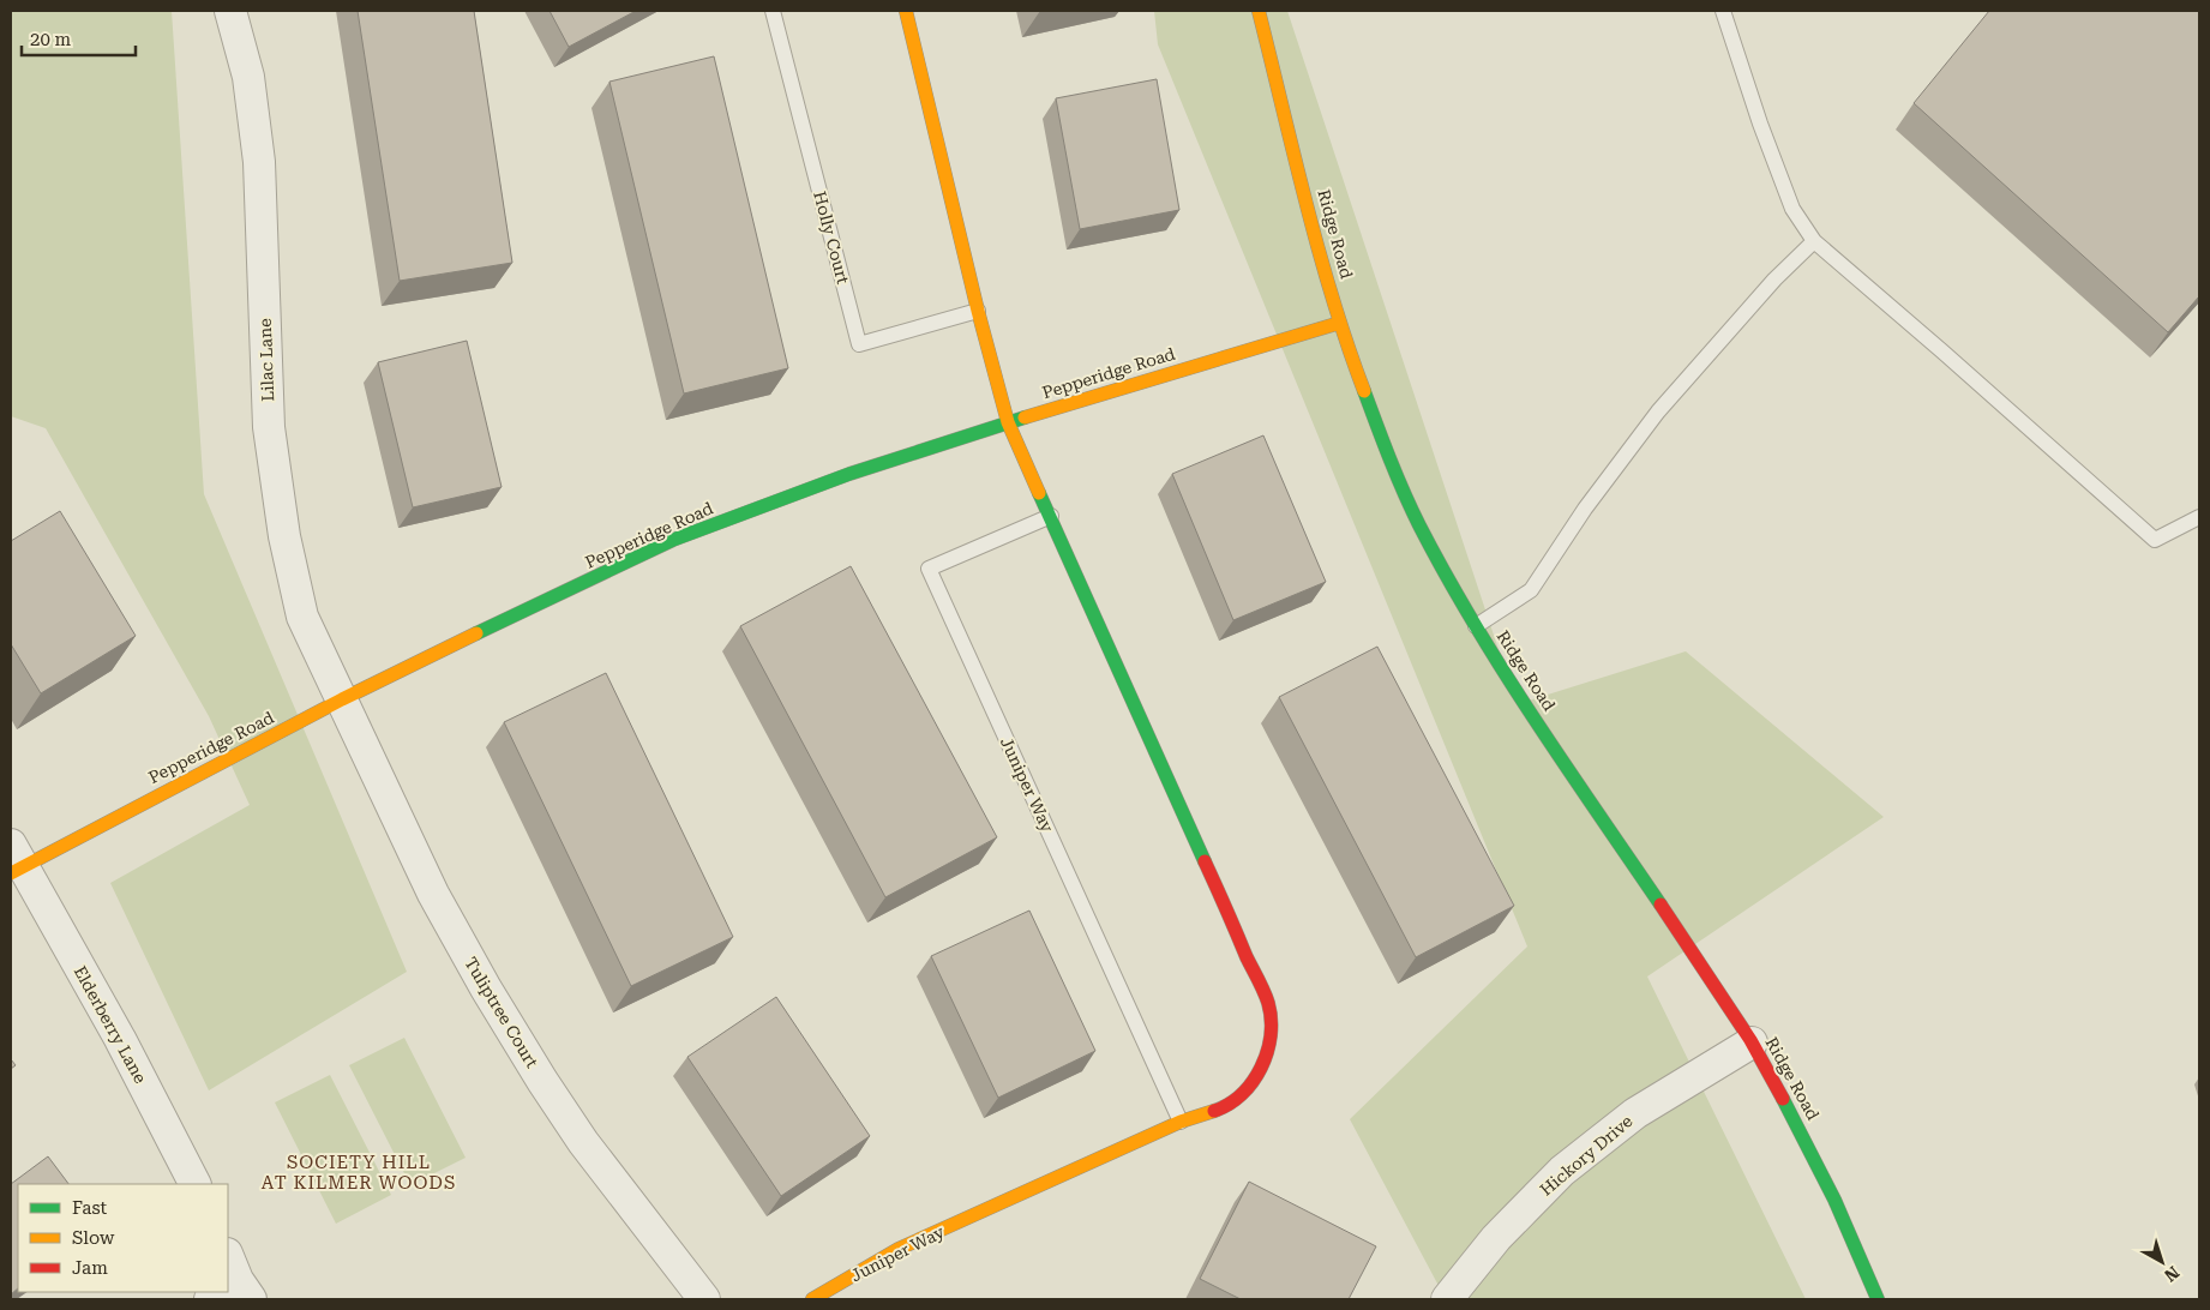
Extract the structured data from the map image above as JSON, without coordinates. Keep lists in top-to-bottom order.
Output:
{
  "streets": {
    "street": [
      "Ridge Road",
      "Lilac Lane",
      "Pepperidge Road",
      "Juniper Way",
      "Tuliptree Court",
      "Elderberry Lane",
      "Hickory Drive"
    ],
    "lane": ["Holly Court"]
  },
  "crossings": [
    ["Ridge Road", "Pepperidge Road"],
    ["Ridge Road", "Hickory Drive"],
    ["Lilac Lane", "Pepperidge Road"],
    ["Lilac Lane", "Tuliptree Court"],
    ["Pepperidge Road", "Juniper Way"],
    ["Pepperidge Road", "Tuliptree Court"],
    ["Pepperidge Road", "Elderberry Lane"]
  ],
  "districts": ["SOCIETY HILL AT KILMER WOODS"],
  "legend": ["Fast", "Slow", "Jam"],
  "scale_bar": "20 m",
  "north": "bottom right"
}
